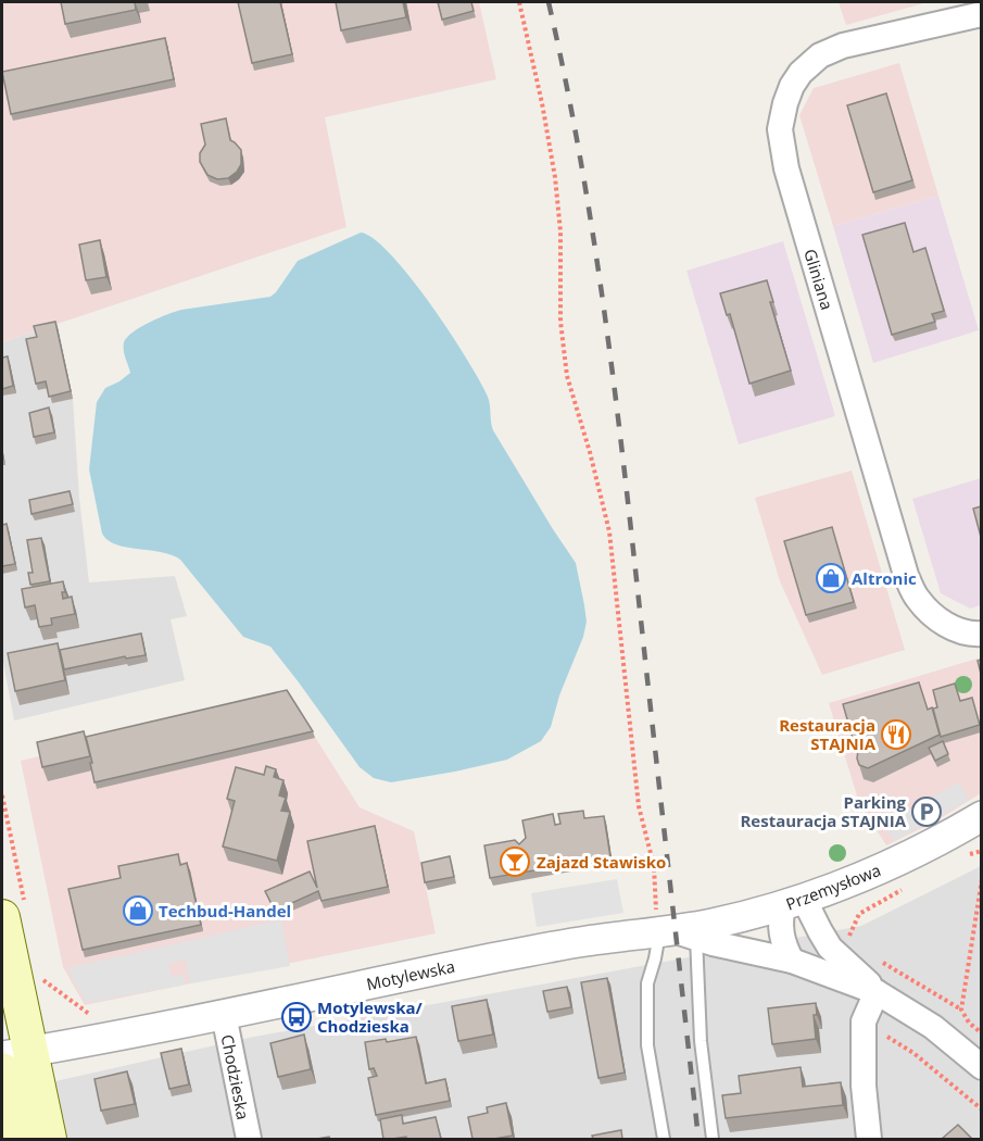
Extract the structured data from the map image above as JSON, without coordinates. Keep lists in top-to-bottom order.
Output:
{
  "streets": {
    "street": [
      "Gliniana",
      "Przemysłowa",
      "Motylewska",
      "Chodzieska"
    ]
  },
  "crossings": [
    ["Przemysłowa", "Motylewska"],
    ["Motylewska", "Chodzieska"]
  ],
  "places": {
    "shop": ["Altronic", "Techbud-Handel"],
    "restaurant": ["Restauracja STAJNIA"],
    "parking": ["Parking Restauracja STAJNIA"],
    "bar": ["Zajazd Stawisko"],
    "bus stop": ["Motylewska/ Chodzieska"]
  }
}
